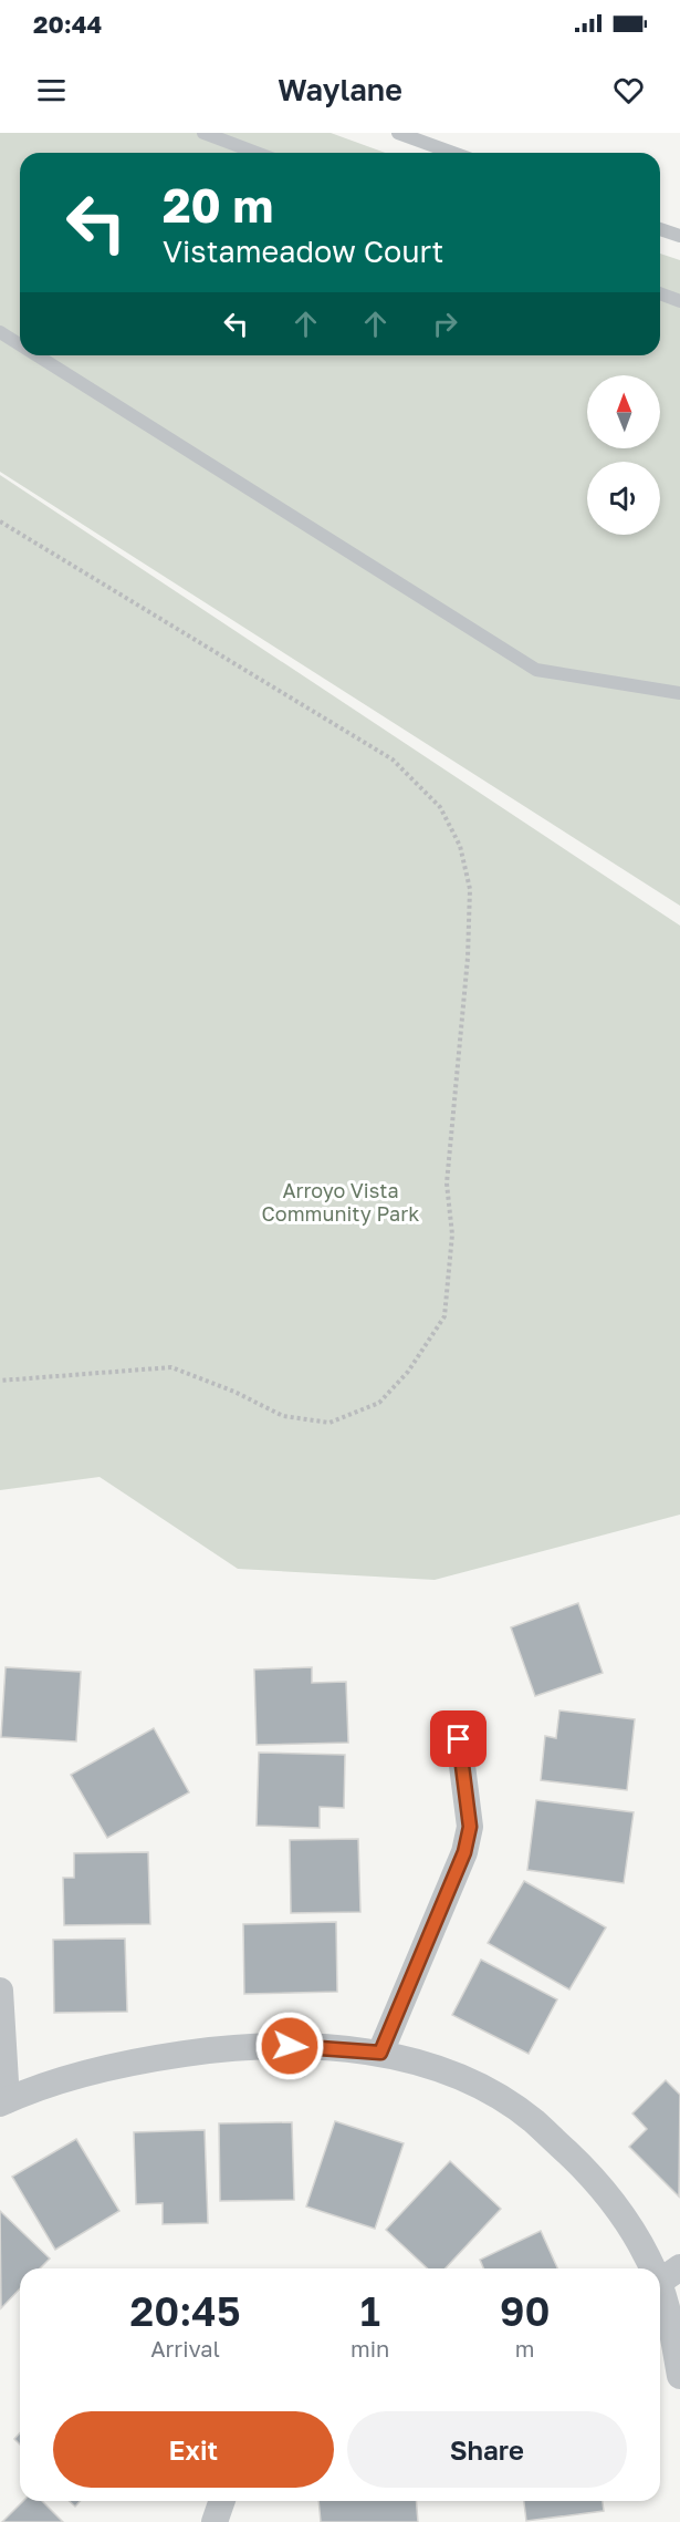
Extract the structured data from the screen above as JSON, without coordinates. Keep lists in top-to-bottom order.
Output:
{
  "parks": ["Arroyo Vista Community Park"],
  "north": "top",
  "page": {
    "status": "20:44",
    "header": "Waylane",
    "turn": ["20 m", "Vistameadow Court"],
    "eta": [
      "20:45",
      "Arrival",
      "1",
      "min",
      "90",
      "m"
    ],
    "buttons": ["Exit", "Share"]
  }
}
